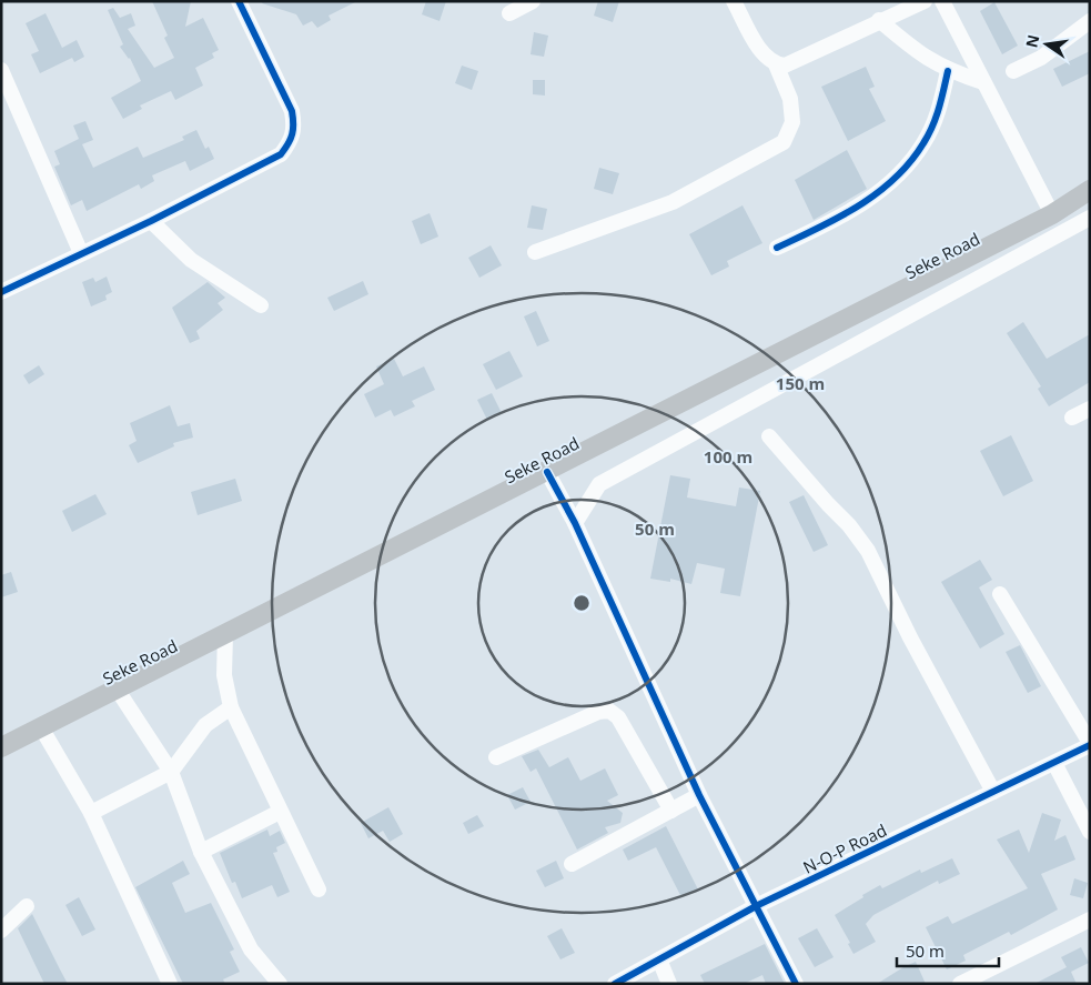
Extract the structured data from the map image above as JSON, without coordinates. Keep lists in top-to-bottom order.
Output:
{
  "streets": {
    "main road": ["Seke Road"],
    "street": ["N-O-P Road"]
  },
  "scale_bar": "50 m",
  "north": "left",
  "rings": ["150 m", "100 m", "50 m"]
}
